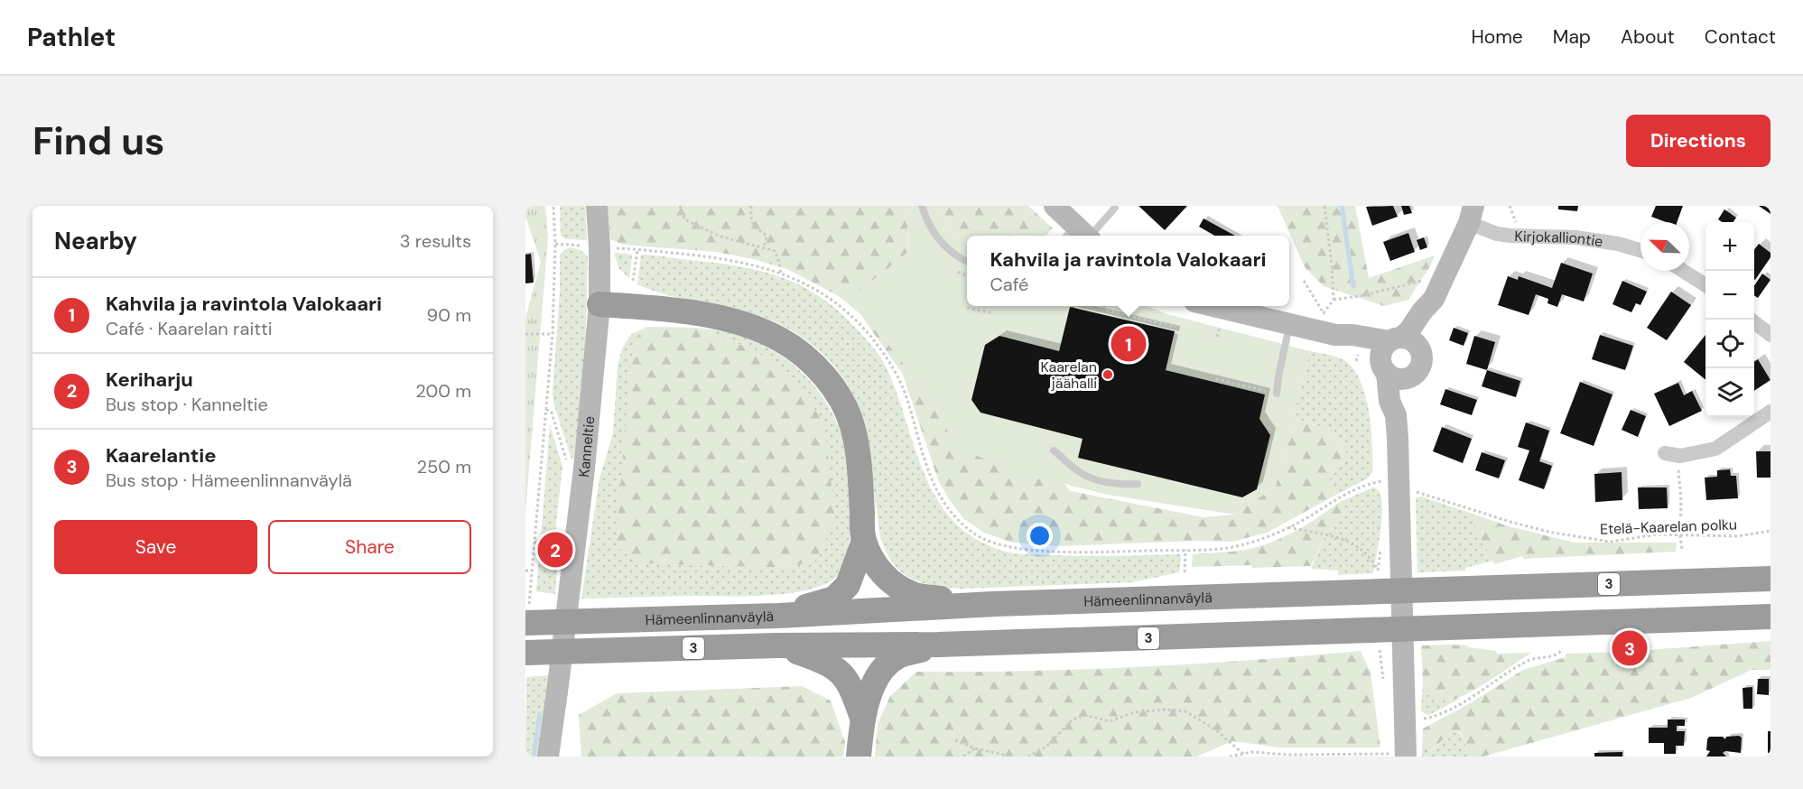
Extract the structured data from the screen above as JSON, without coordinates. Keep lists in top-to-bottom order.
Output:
{
  "streets": {
    "highway": ["3", "Hämeenlinnanväylä"],
    "main road": ["Kanneltie"],
    "street": ["Kirjokalliontie"],
    "path": ["Etelä-Kaarelan polku"]
  },
  "places": ["Kaarelan jäähalli"],
  "north": "top left",
  "page": {
    "header": "Pathlet",
    "nav": [
      "Home",
      "Map",
      "About",
      "Contact"
    ],
    "buttons": [
      "Directions",
      ["Save", "Share"]
    ],
    "title": "Find us",
    "heading": ["Nearby", "3 results"],
    "map_buttons": ["+", "−"],
    "popup": ["Kahvila ja ravintola Valokaari", "Café"],
    "list": [
      {
        "mark": "1",
        "name": "Kahvila ja ravintola Valokaari",
        "note": "Café · Kaarelan raitti",
        "value": "90 m"
      },
      {
        "mark": "2",
        "name": "Keriharju",
        "note": "Bus stop · Kanneltie",
        "value": "200 m"
      },
      {
        "mark": "3",
        "name": "Kaarelantie",
        "note": "Bus stop · Hämeenlinnanväylä",
        "value": "250 m"
      }
    ],
    "pins": ["1", "2", "3"]
  }
}
